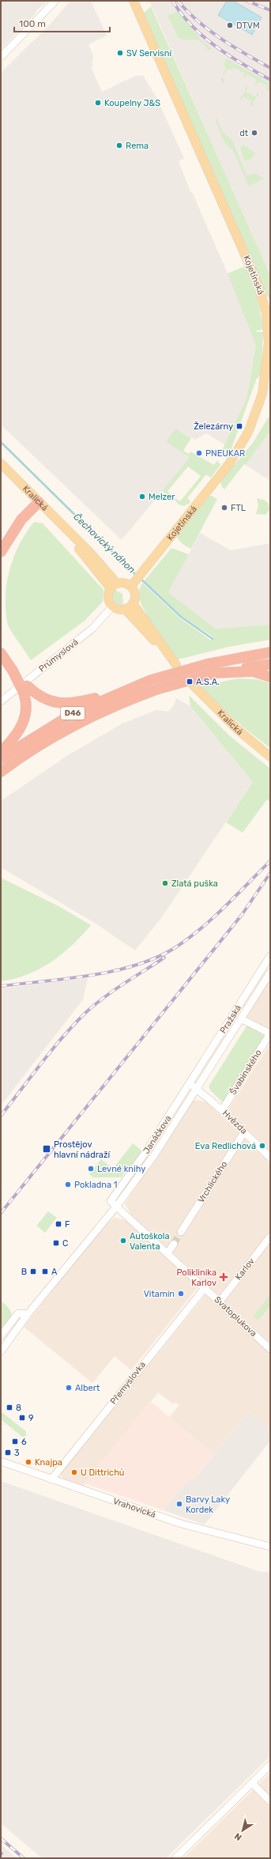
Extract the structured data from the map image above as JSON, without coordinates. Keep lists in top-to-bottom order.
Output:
{
  "streets": {
    "highway": ["D46"],
    "main road": ["Kojetínská", "Kralická"],
    "street": [
      "Průmyslová",
      "Pražská",
      "Švabinského",
      "Hvězda",
      "Janáčkova",
      "Vrchlického",
      "Karlov",
      "Svatoplukova",
      "Přemyslovka",
      "Vrahovická"
    ]
  },
  "crossings": [
    ["Kojetínská", "Kralická"],
    ["Kojetínská", "Průmyslová"],
    ["Kralická", "Průmyslová"],
    ["Pražská", "Hvězda"],
    ["Pražská", "Janáčkova"],
    ["Švabinského", "Hvězda"],
    ["Hvězda", "Janáčkova"],
    ["Hvězda", "Vrchlického"],
    ["Janáčkova", "Svatoplukova"],
    ["Karlov", "Svatoplukova"],
    ["Svatoplukova", "Přemyslovka"],
    ["Přemyslovka", "Vrahovická"]
  ],
  "water": ["Čechovický náhon"],
  "places": {
    "other": [
      "DTVM",
      "SV Servisní",
      "Koupelny J&S",
      "dt",
      "Rema",
      "PNEUKAR",
      "Melzer",
      "FTL",
      "Zlatá puška",
      "Eva Redlichová",
      "Levné knihy",
      "Pokladna 1",
      "Autoškola Valenta",
      "Vitamín",
      "Albert",
      "Knajpa",
      "U Dittrichů",
      "Barvy Laky Kordek"
    ],
    "transit": [
      "Železárny",
      "A.S.A.",
      "Prostějov hlavní nádraží",
      "F",
      "C",
      "B",
      "A",
      "8",
      "9",
      "6",
      "3"
    ],
    "health": ["Poliklinika Karlov"]
  },
  "scale_bar": "100 m",
  "north": "bottom left"
}
